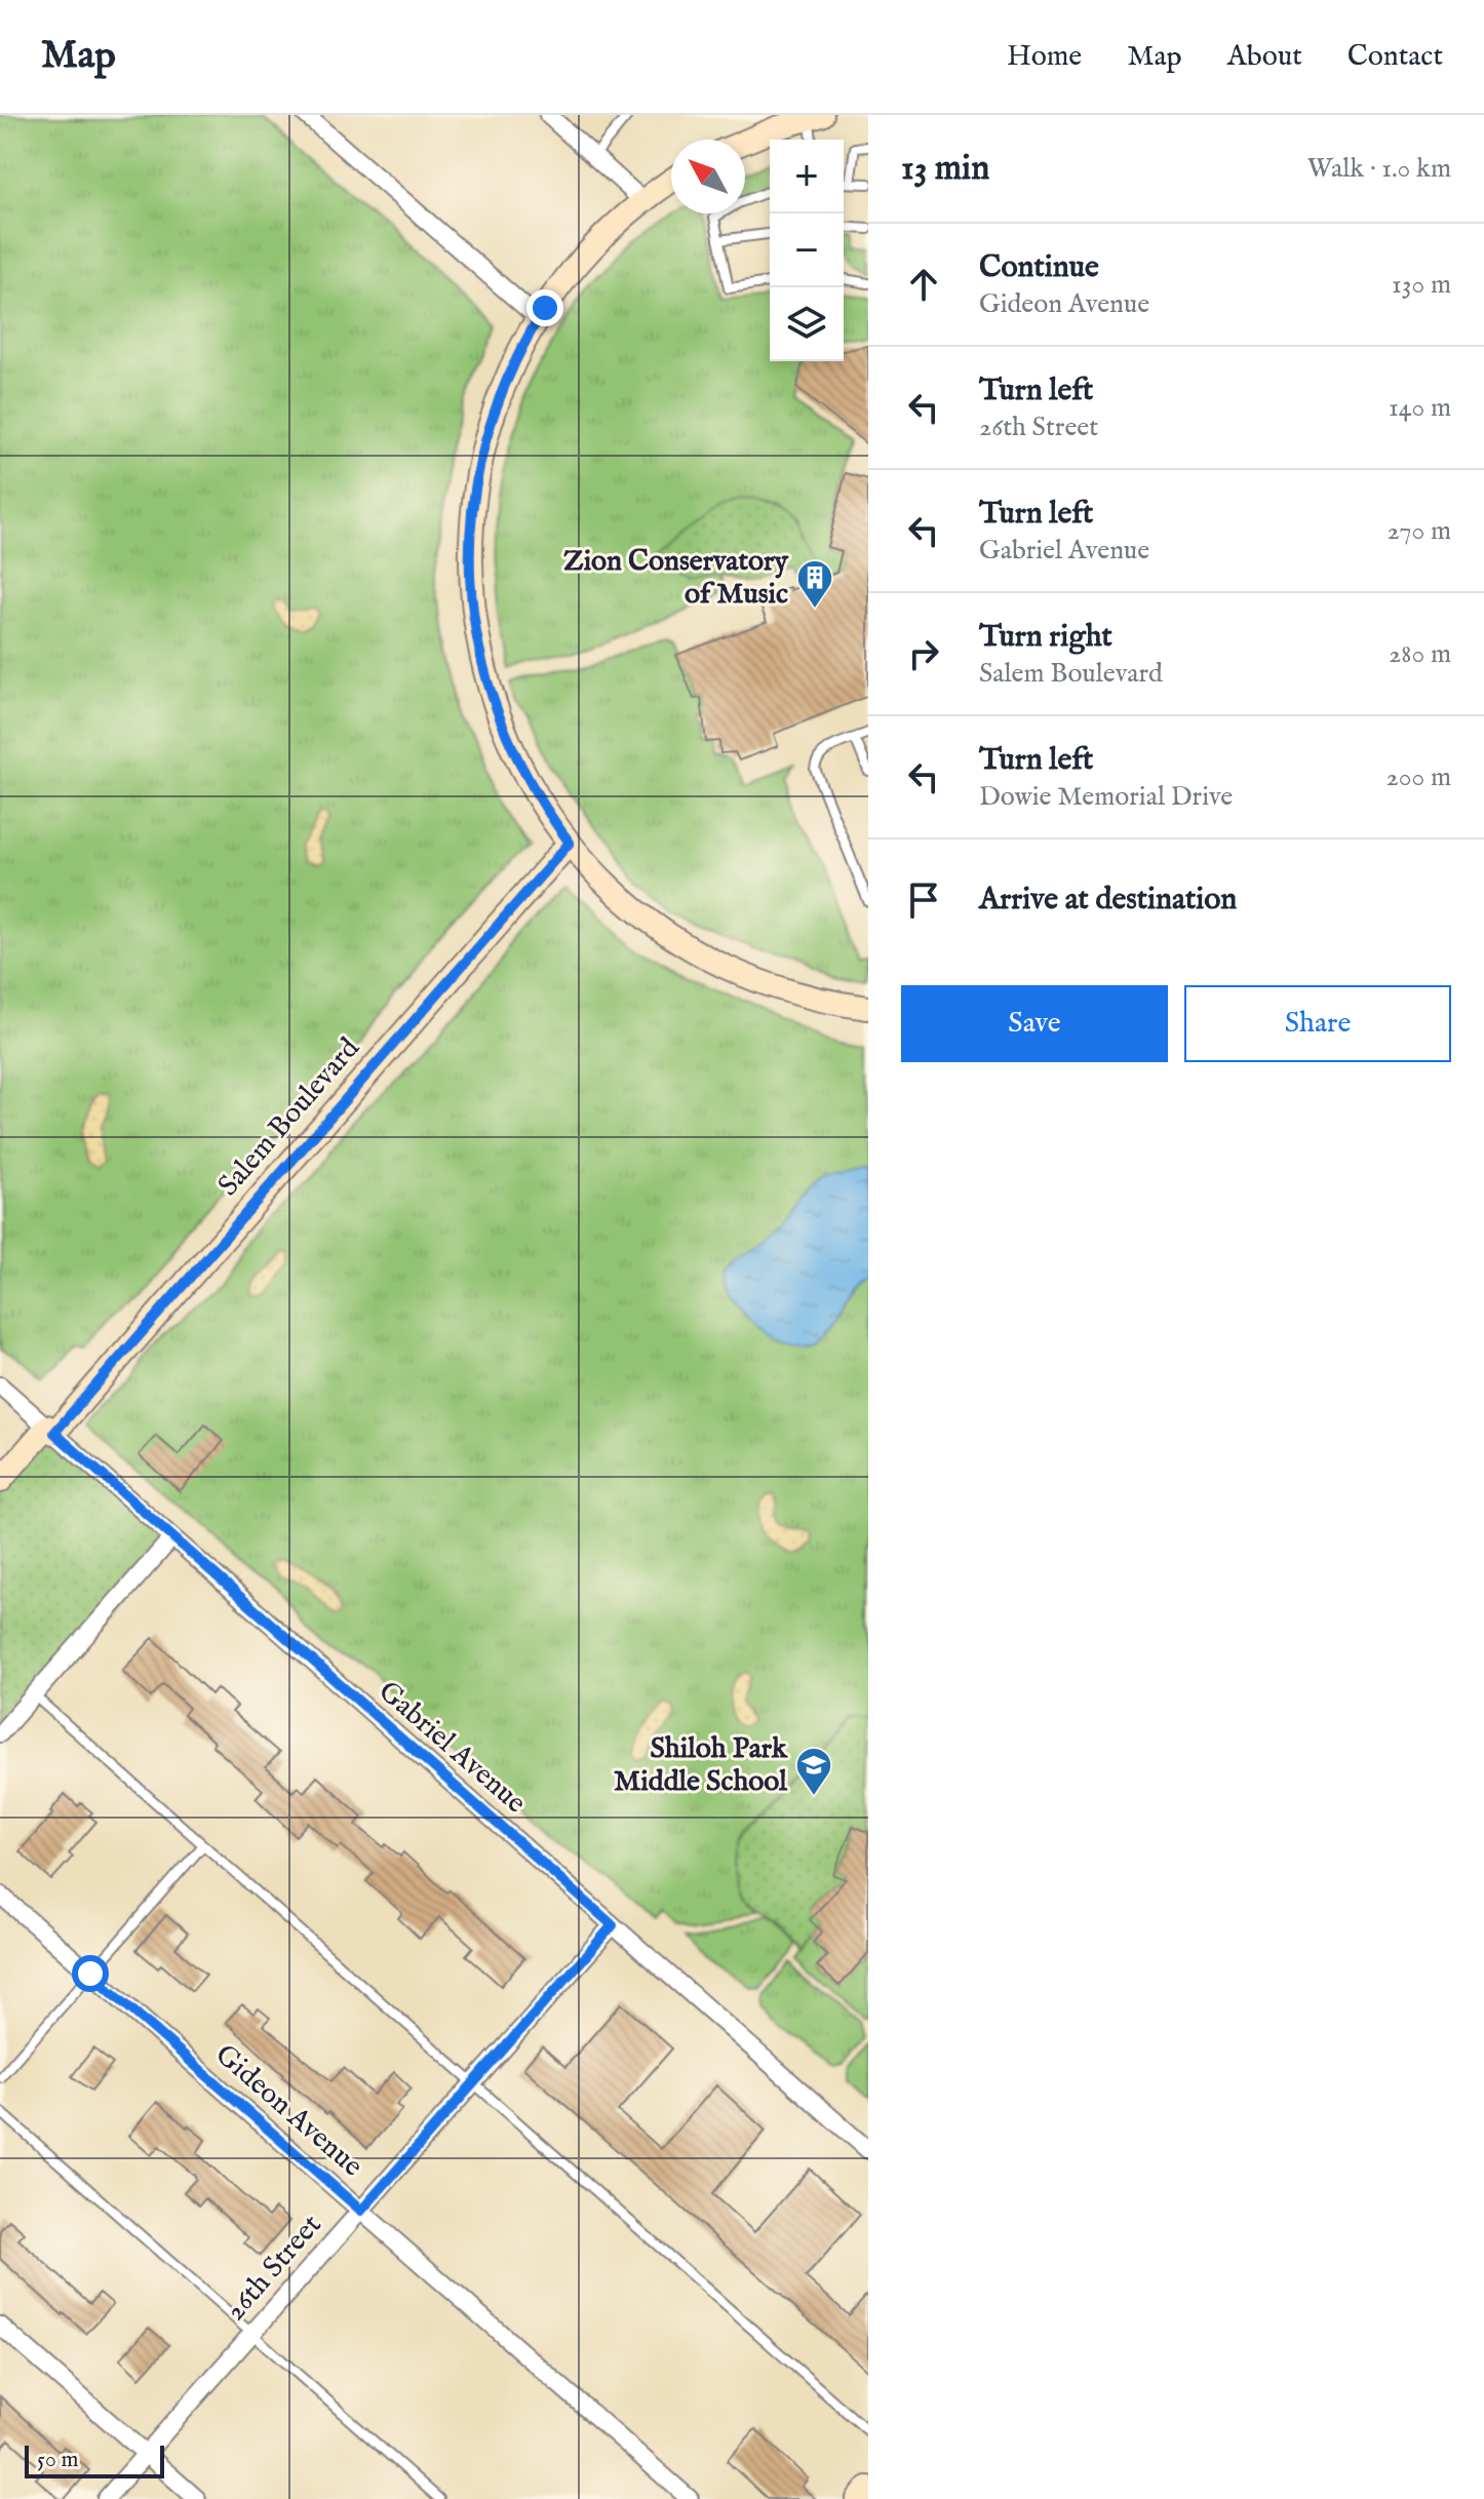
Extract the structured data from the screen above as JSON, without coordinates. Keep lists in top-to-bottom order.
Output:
{
  "streets": {
    "street": [
      "Salem Boulevard",
      "Gabriel Avenue",
      "Gideon Avenue",
      "26th Street"
    ]
  },
  "crossings": [
    ["Salem Boulevard", "Gabriel Avenue"],
    ["Gabriel Avenue", "26th Street"],
    ["Gideon Avenue", "26th Street"]
  ],
  "places": {
    "building": ["Zion Conservatory of Music"],
    "school or university": ["Shiloh Park Middle School"]
  },
  "scale_bar": "50 m",
  "north": "top left",
  "page": {
    "header": "Map",
    "nav": [
      "Home",
      "Map",
      "About",
      "Contact"
    ],
    "heading": ["13 min", "Walk · 1.0 km"],
    "map_buttons": ["+", "−"],
    "list": [
      ["Continue", "Gideon Avenue", "130 m"],
      ["Turn left", "26th Street", "140 m"],
      ["Turn left", "Gabriel Avenue", "270 m"],
      ["Turn right", "Salem Boulevard", "280 m"],
      ["Turn left", "Dowie Memorial Drive", "200 m"],
      "Arrive at destination"
    ],
    "buttons": ["Save", "Share"],
    "scale": "50 m"
  }
}
